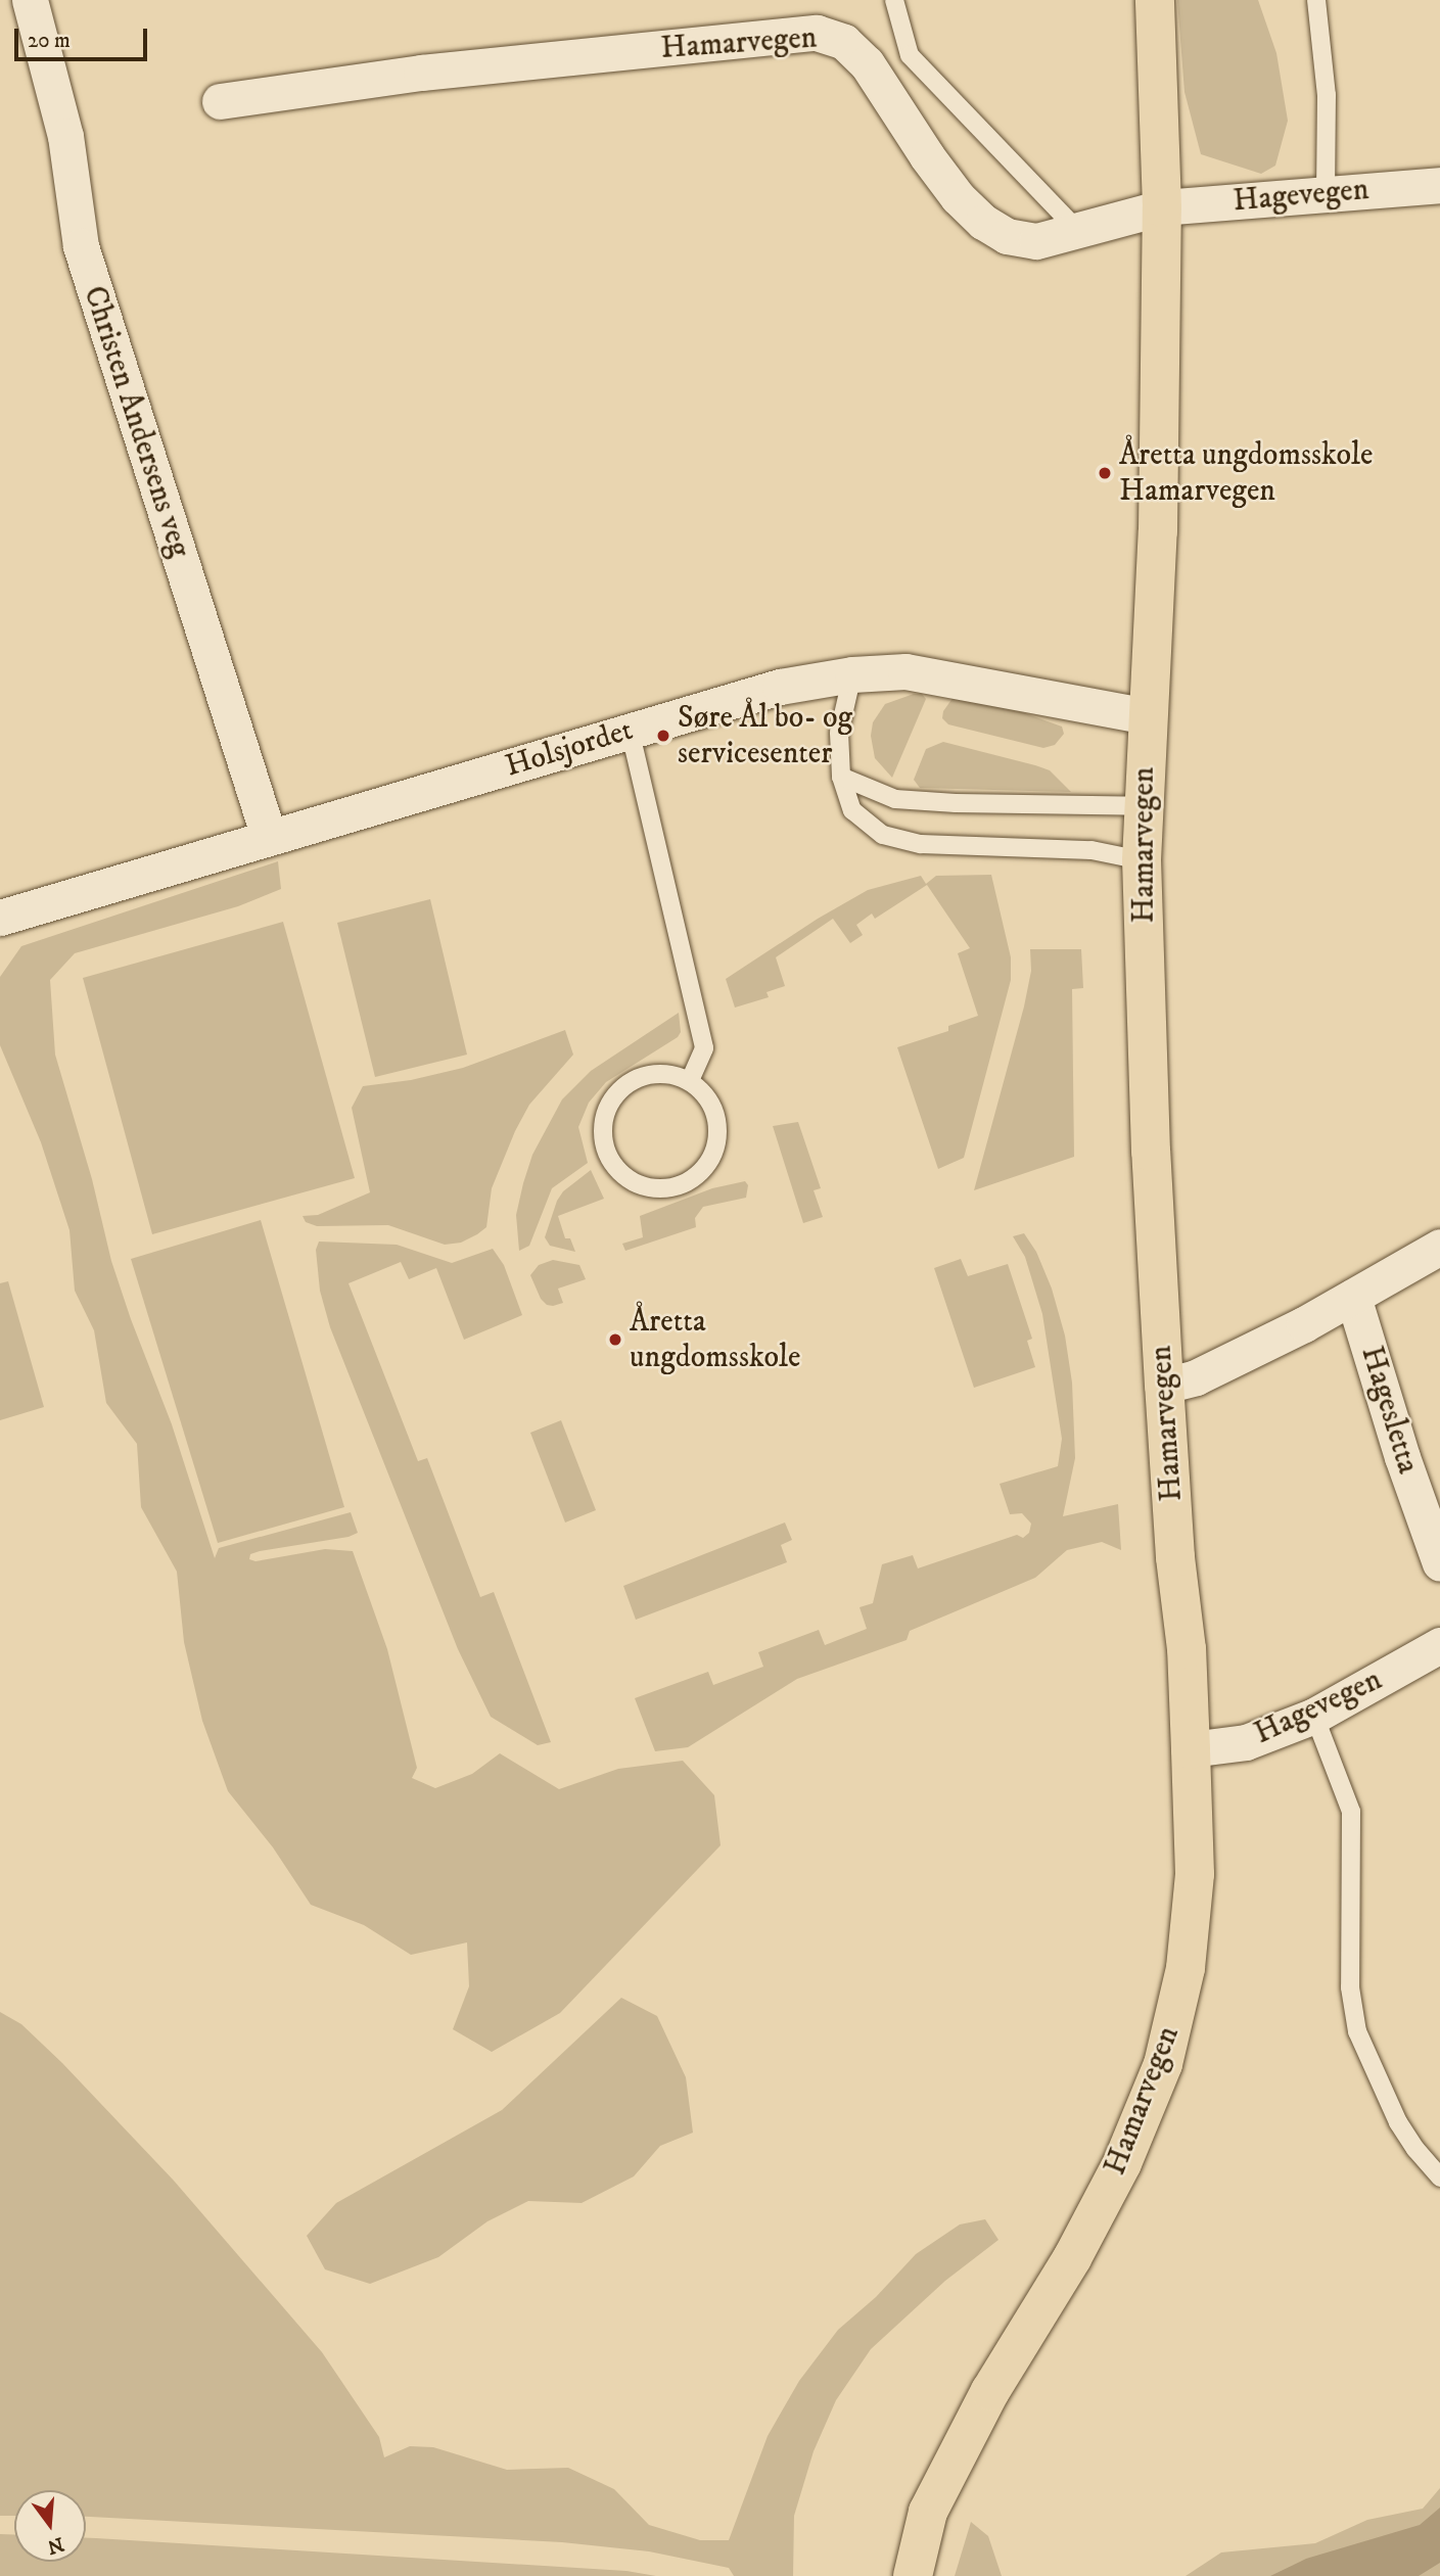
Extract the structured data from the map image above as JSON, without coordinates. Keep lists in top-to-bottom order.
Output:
{
  "streets": {
    "main road": ["Hamarvegen"],
    "street": [
      "Hagevegen",
      "Christen Andersens veg",
      "Holsjordet",
      "Hagesletta"
    ]
  },
  "crossings": [
    ["Hamarvegen", "Hagevegen"],
    ["Hamarvegen", "Holsjordet"],
    ["Christen Andersens veg", "Holsjordet"]
  ],
  "places": ["Åretta ungdomsskole Hamarvegen", "Søre Ål bo- og servicesenter", "Åretta ungdomsskole"],
  "scale_bar": "20 m",
  "north": "bottom"
}
